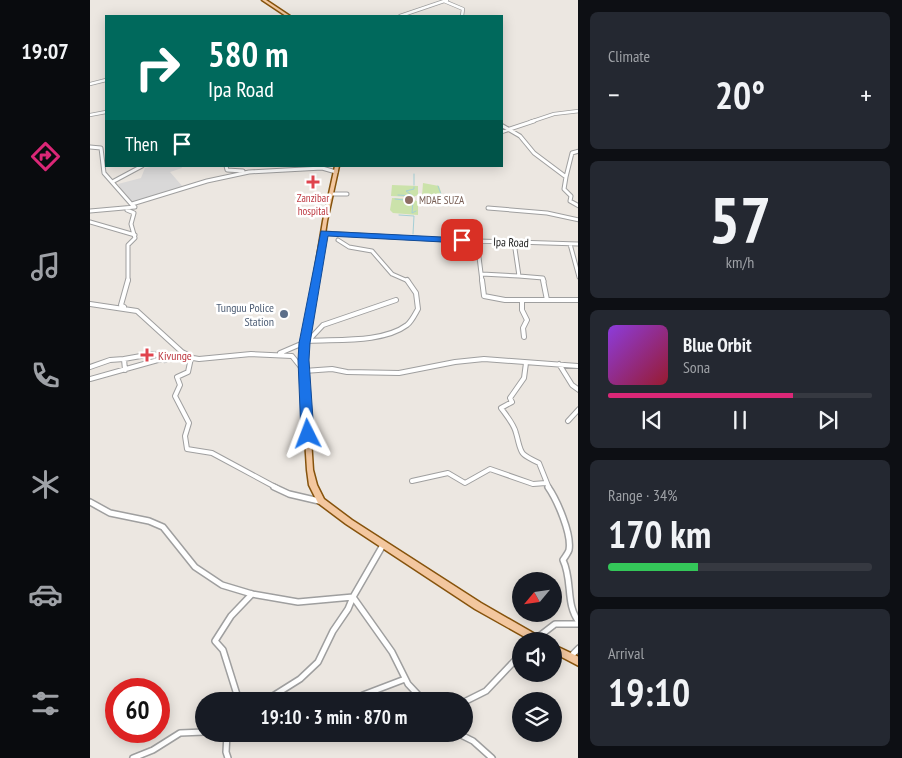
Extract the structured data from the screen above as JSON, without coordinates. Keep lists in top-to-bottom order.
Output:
{
  "streets": {
    "street": ["Ipa Road"]
  },
  "places": {
    "health": ["Zanzibar hospital", "Kivunge"],
    "other": ["MDAE SUZA", "Tunguu Police Station"]
  },
  "north": "bottom left",
  "page": {
    "tabs": "19:07",
    "tile": [
      "Climate",
      ["57", "km/h"],
      ["Range · 34%", "170 km"],
      ["Arrival", "19:10"]
    ],
    "turn": ["580 m", "Ipa Road"],
    "heat": ["−", "20°", "+"],
    "then": "Then",
    "song": ["Blue Orbit", "Sona"],
    "limit": "60",
    "trip": "19:10 · 3 min · 870 m"
  }
}
